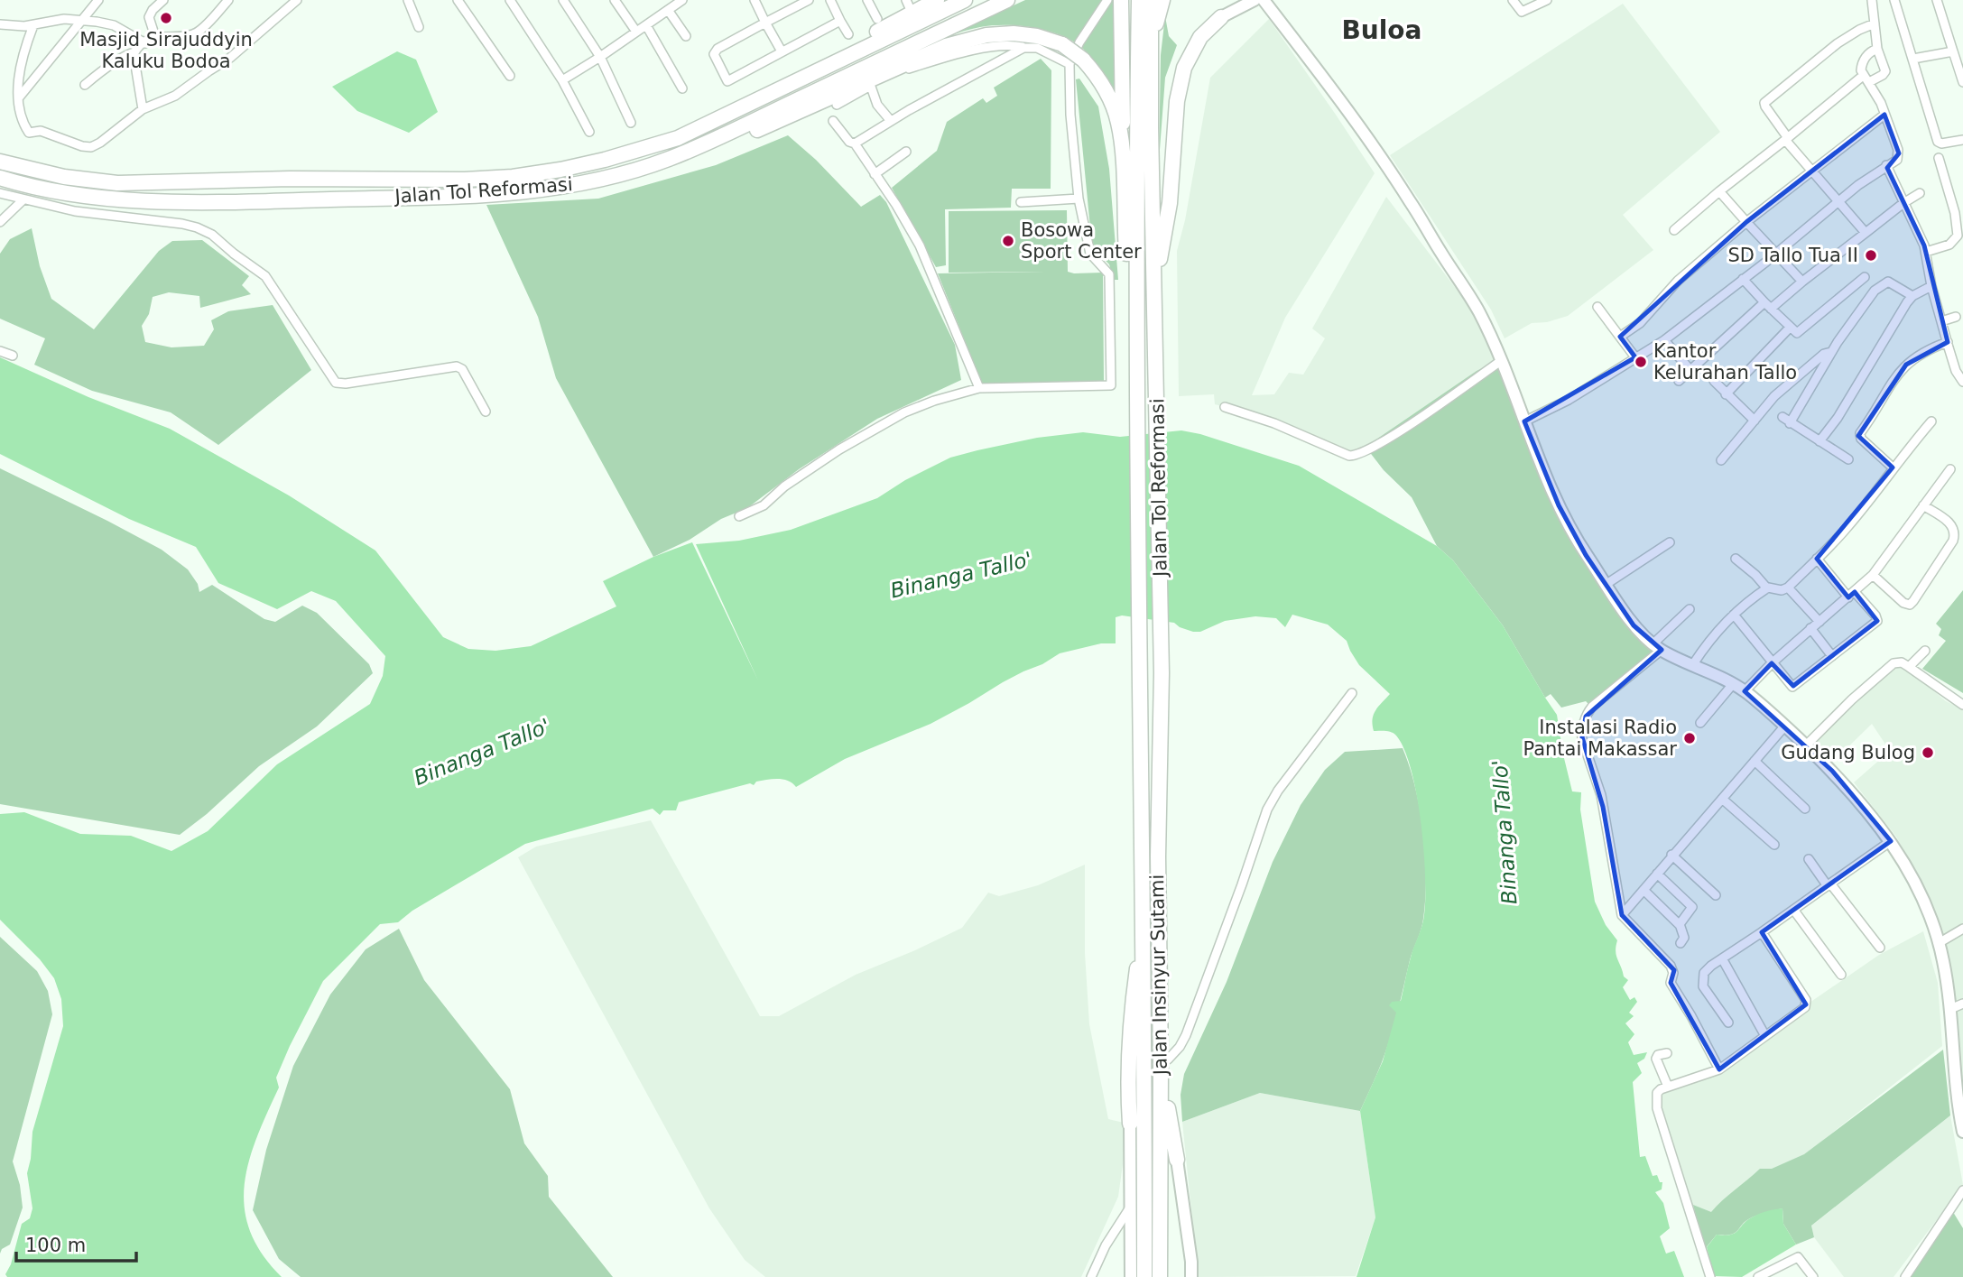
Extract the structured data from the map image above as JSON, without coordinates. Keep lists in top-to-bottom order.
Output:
{
  "streets": {
    "highway": ["Jalan Tol Reformasi", "Jalan Insinyur Sutami"]
  },
  "crossings": [
    ["Jalan Tol Reformasi", "Jalan Insinyur Sutami"]
  ],
  "districts": ["Buloa"],
  "water": ["Binanga Tallo'"],
  "places": [
    "Masjid Sirajuddyin Kaluku Bodoa",
    "Bosowa Sport Center",
    "SD Tallo Tua II",
    "Kantor Kelurahan Tallo",
    "Instalasi Radio Pantai Makassar",
    "Gudang Bulog"
  ],
  "scale_bar": "100 m"
}
